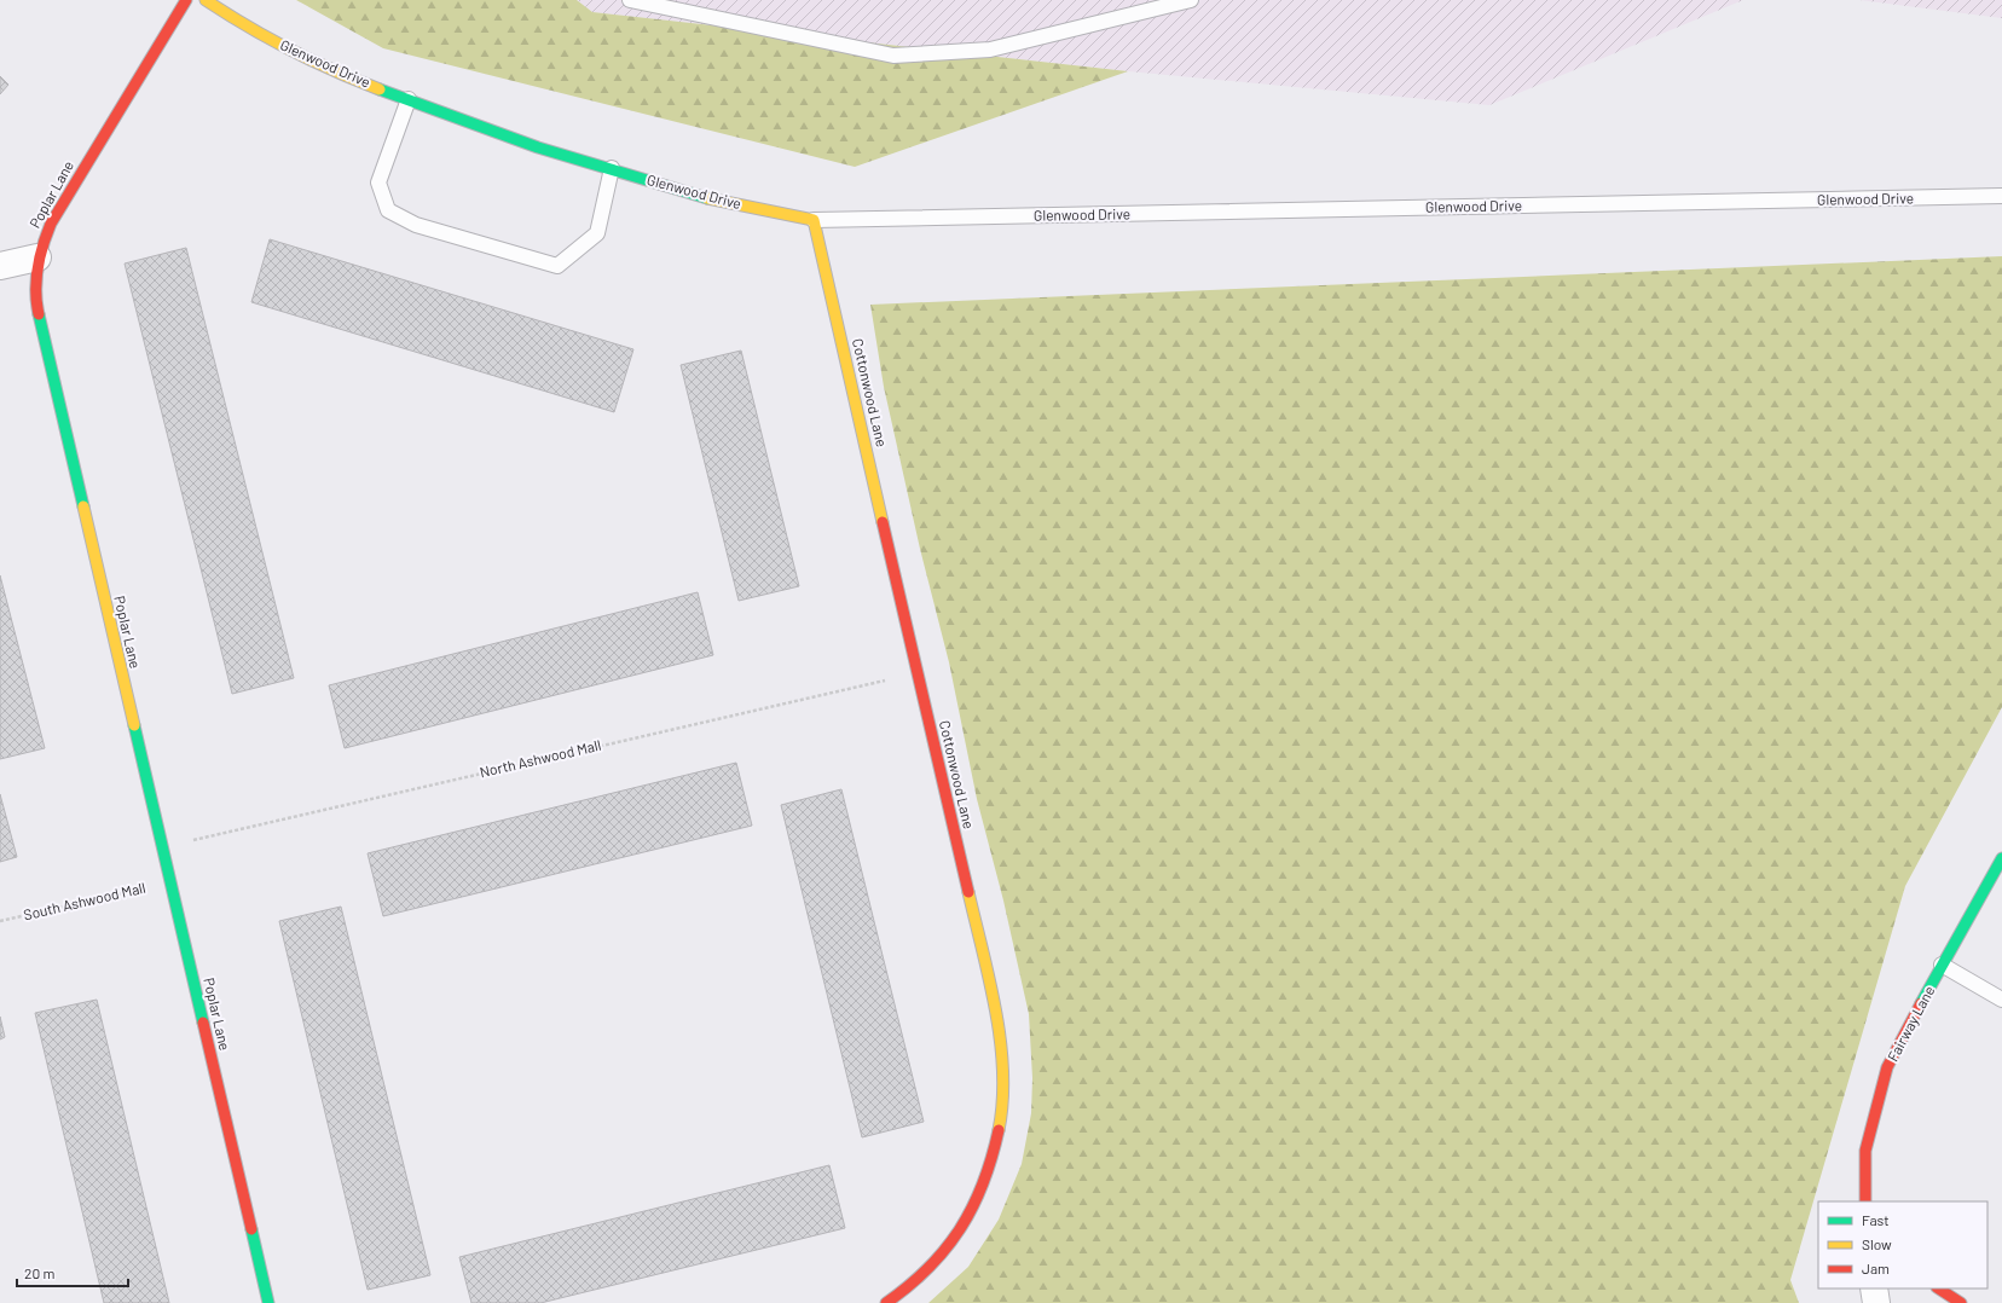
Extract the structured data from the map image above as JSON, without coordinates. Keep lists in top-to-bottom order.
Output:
{
  "streets": {
    "main road": [
      "Glenwood Drive",
      "Poplar Lane",
      "Cottonwood Lane",
      "Fairway Lane"
    ],
    "path": ["North Ashwood Mall", "South Ashwood Mall"]
  },
  "crossings": [
    ["Glenwood Drive", "Cottonwood Lane"],
    ["Poplar Lane", "North Ashwood Mall"],
    ["Poplar Lane", "South Ashwood Mall"],
    ["Cottonwood Lane", "North Ashwood Mall"]
  ],
  "legend": ["Fast", "Slow", "Jam"],
  "scale_bar": "20 m"
}
